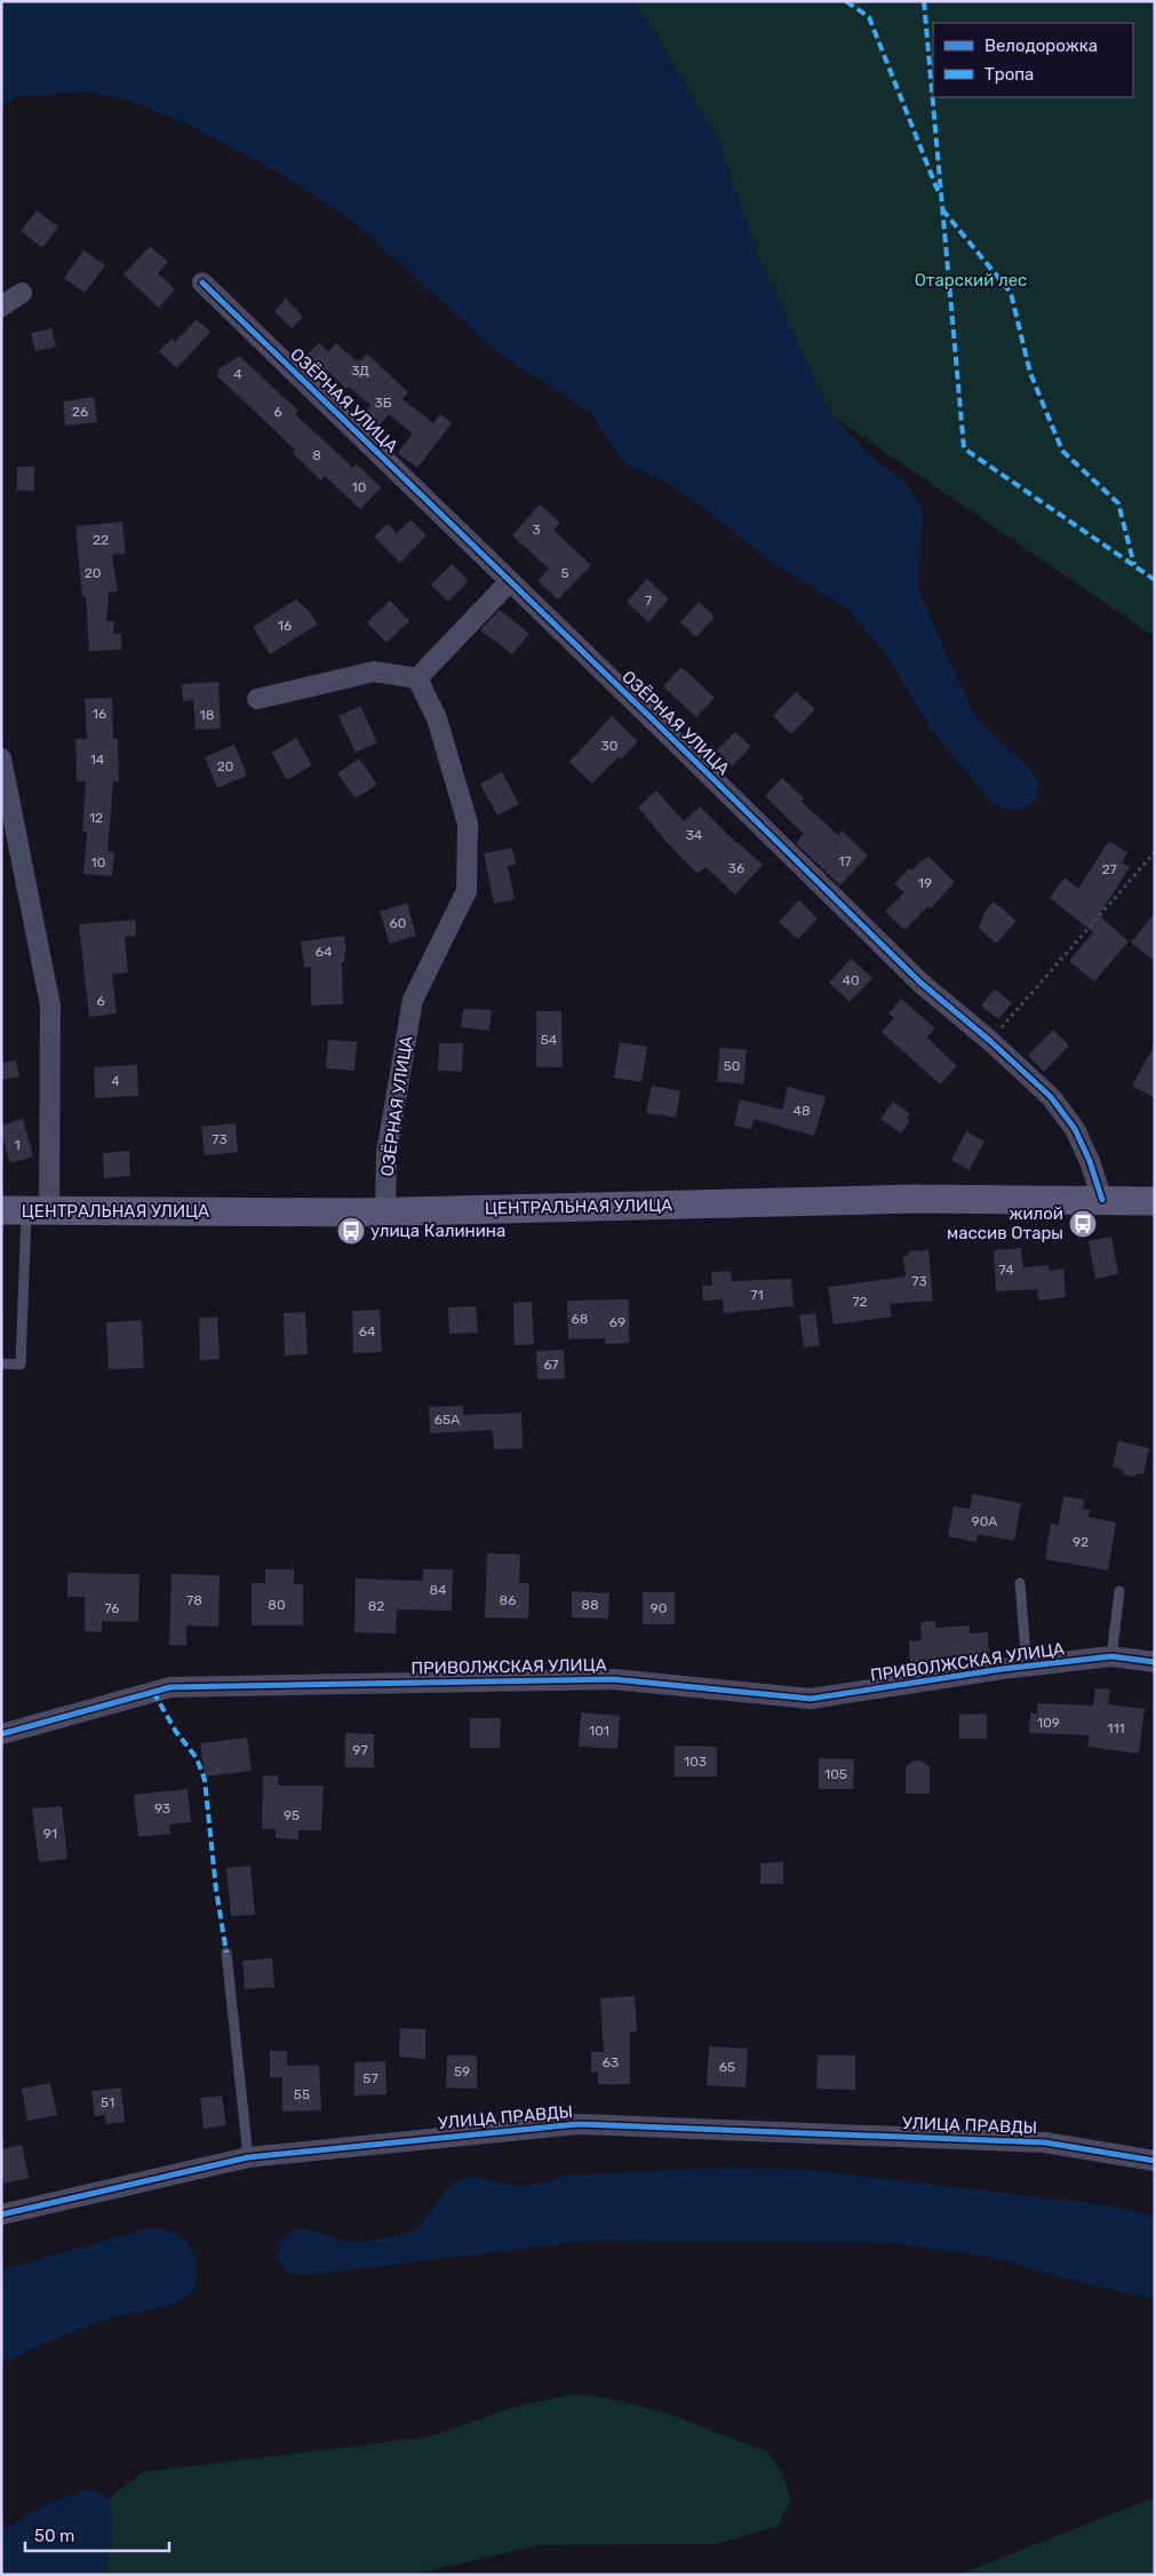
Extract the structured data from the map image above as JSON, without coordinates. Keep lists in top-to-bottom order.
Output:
{
  "streets": {
    "street": [
      "ОЗЁРНАЯ УЛИЦА",
      "ЦЕНТРАЛЬНАЯ УЛИЦА",
      "ПРИВОЛЖСКАЯ УЛИЦА",
      "УЛИЦА ПРАВДЫ"
    ]
  },
  "crossings": [
    ["ОЗЁРНАЯ УЛИЦА", "ЦЕНТРАЛЬНАЯ УЛИЦА"]
  ],
  "parks": ["Отарский лес"],
  "places": {
    "bus stop": ["жилой массив Отары", "улица Калинина"]
  },
  "house_numbers": [
    "3Д",
    "4",
    "3Б",
    "26",
    "6",
    "8",
    "10",
    "3",
    "22",
    "20",
    "5",
    "7",
    "16",
    "16",
    "18",
    "30",
    "14",
    "20",
    "12",
    "34",
    "17",
    "10",
    "36",
    "27",
    "19",
    "60",
    "64",
    "40",
    "6",
    "54",
    "50",
    "4",
    "48",
    "73",
    "1",
    "74",
    "73",
    "71",
    "72",
    "68",
    "69",
    "64",
    "67",
    "65А",
    "90А",
    "92",
    "84",
    "78",
    "86",
    "80",
    "88",
    "82",
    "76",
    "90",
    "109",
    "111",
    "101",
    "97",
    "103",
    "105",
    "93",
    "95",
    "91",
    "63",
    "65",
    "59",
    "57",
    "55",
    "51"
  ],
  "legend": ["Велодорожка", "Тропа"],
  "scale_bar": "50 m"
}
